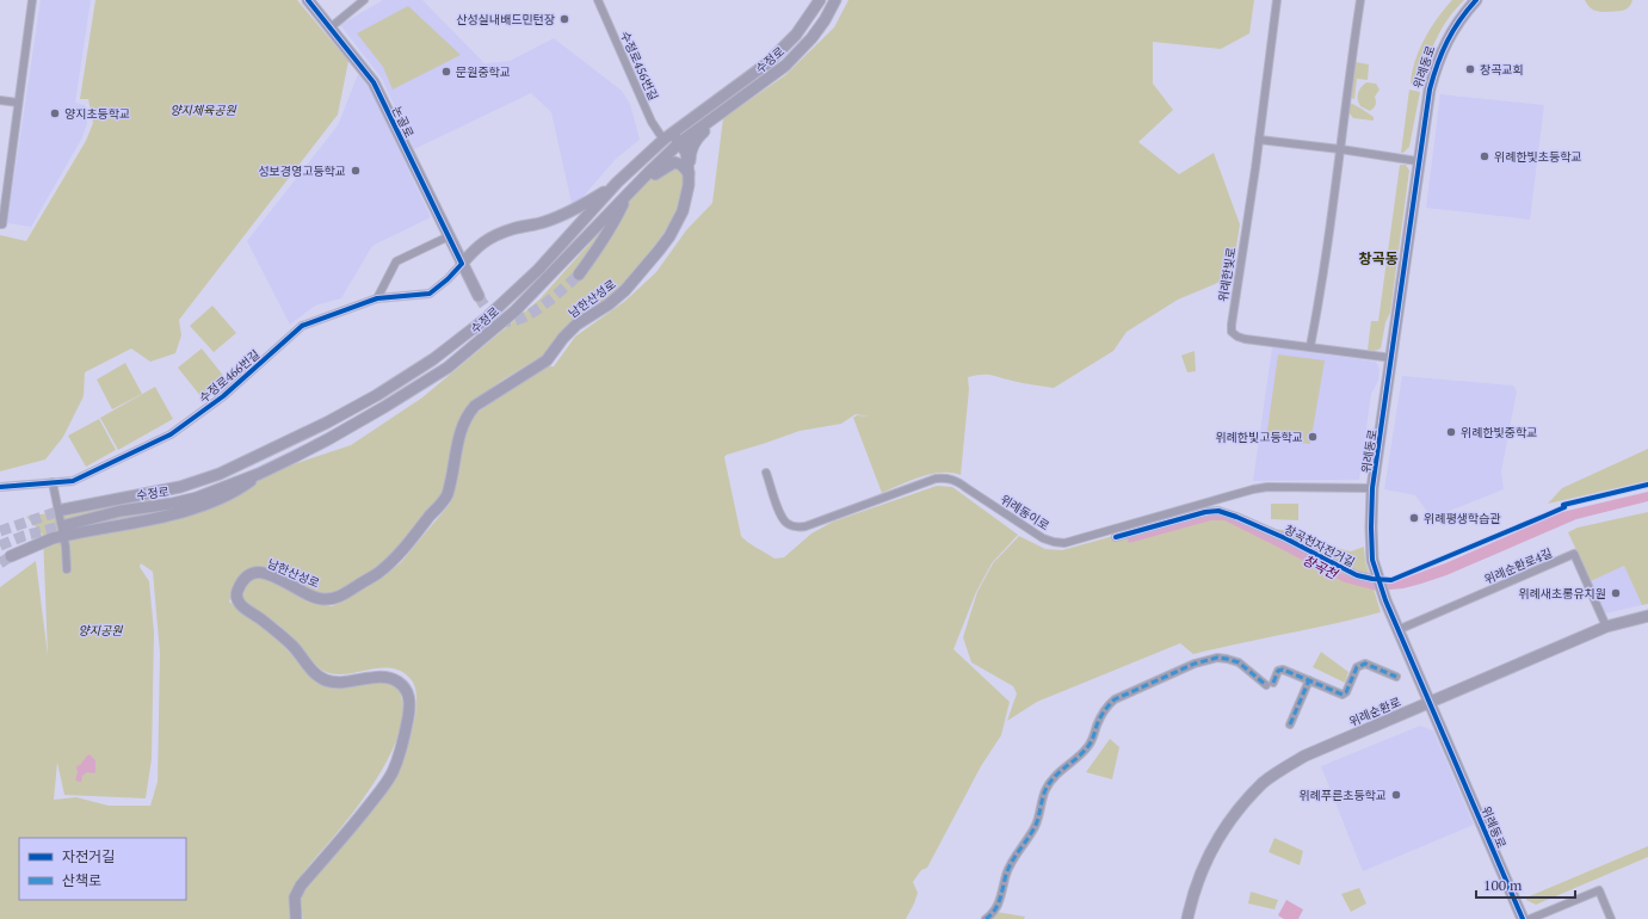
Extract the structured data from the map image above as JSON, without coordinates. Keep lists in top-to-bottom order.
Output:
{
  "streets": {
    "main road": [
      "수정로",
      "위례동로",
      "논골로",
      "남한산성로",
      "위례순환로"
    ],
    "street": [
      "수정로456번길",
      "위례한빛로",
      "수정로466번길",
      "위례동이로",
      "창곡천자전거길",
      "위례순환로4길"
    ]
  },
  "crossings": [
    ["수정로", "수정로456번길"],
    ["수정로", "남한산성로"],
    ["수정로456번길", "남한산성로"],
    ["위례동로", "위례한빛로"],
    ["위례동로", "위례동이로"],
    ["위례동로", "위례순환로4길"],
    ["위례동로", "위례순환로"],
    ["논골로", "수정로466번길"],
    ["위례순환로4길", "위례순환로"]
  ],
  "districts": ["창곡동"],
  "water": ["창곡천"],
  "parks": ["양지체육공원", "양지공원"],
  "places": [
    "산성실내배드민턴장",
    "창곡교회",
    "문원중학교",
    "양지초등학교",
    "위례한빛초등학교",
    "성보경영고등학교",
    "위례한빛중학교",
    "위례한빛고등학교",
    "위례평생학습관",
    "위례새초롱유치원",
    "위례푸른초등학교"
  ],
  "legend": ["자전거길", "산책로"],
  "scale_bar": "100 m"
}
